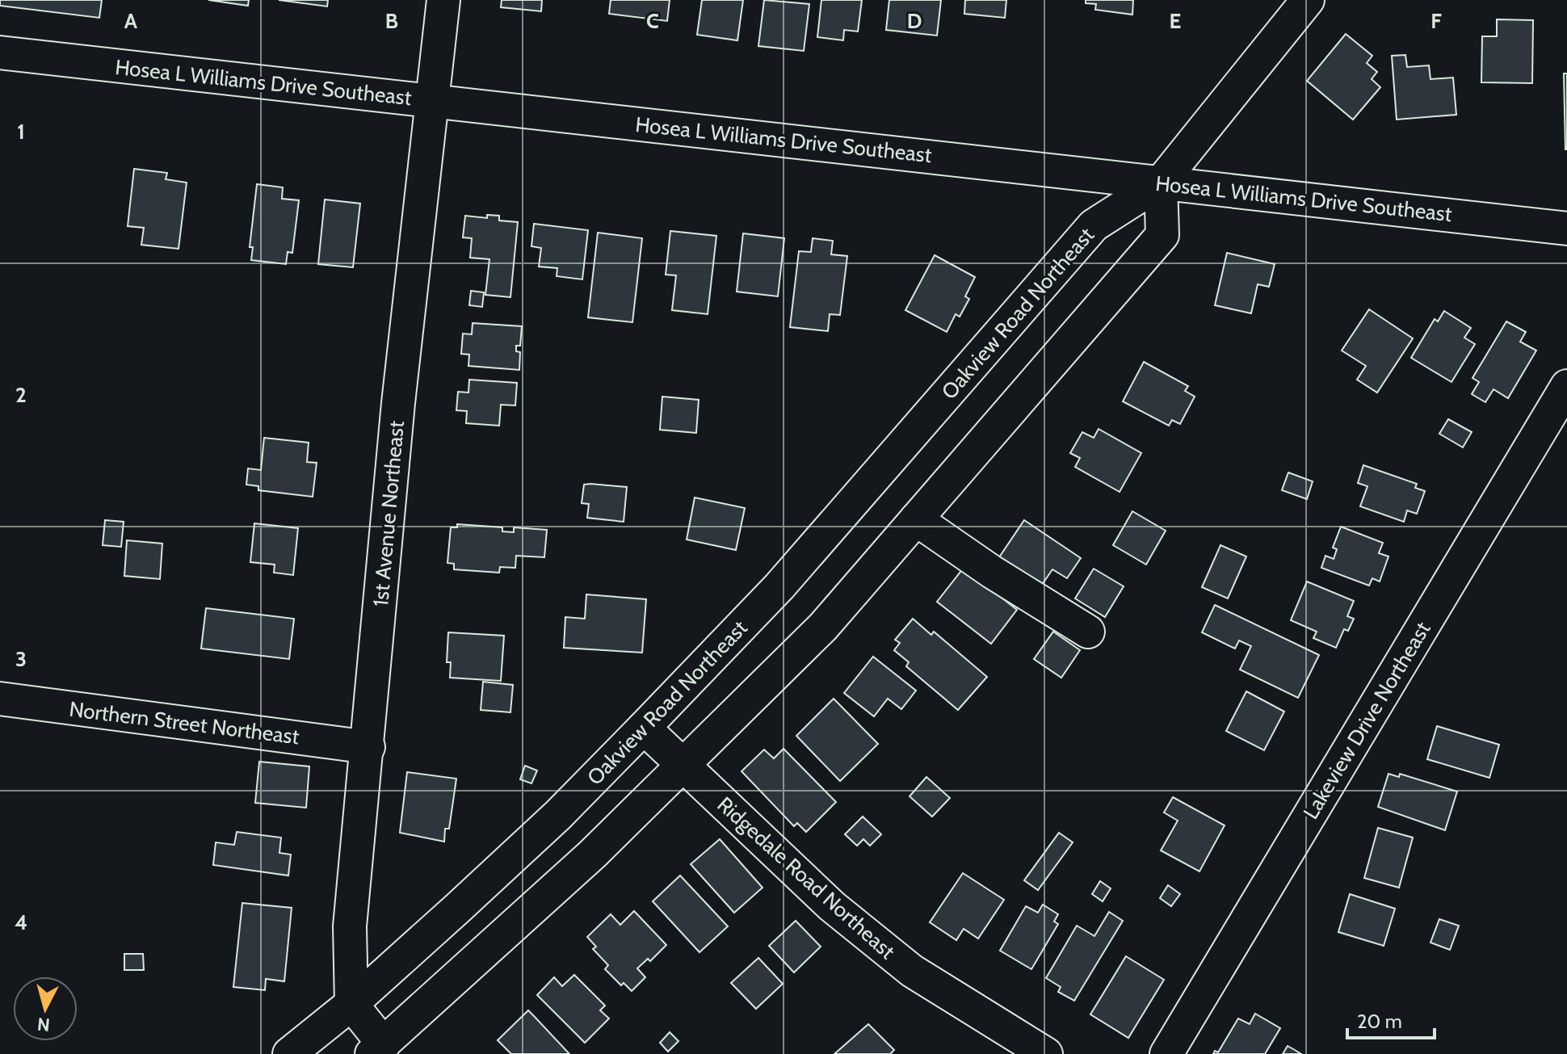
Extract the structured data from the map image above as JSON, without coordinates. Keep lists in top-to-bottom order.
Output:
{
  "streets": {
    "street": [
      "Hosea L Williams Drive Southeast",
      "Oakview Road Northeast",
      "1st Avenue Northeast",
      "Lakeview Drive Northeast",
      "Northern Street Northeast",
      "Ridgedale Road Northeast"
    ]
  },
  "crossings": [
    ["Hosea L Williams Drive Southeast", "Oakview Road Northeast"],
    ["Hosea L Williams Drive Southeast", "1st Avenue Northeast"],
    ["Oakview Road Northeast", "1st Avenue Northeast"],
    ["Oakview Road Northeast", "Ridgedale Road Northeast"],
    ["1st Avenue Northeast", "Northern Street Northeast"]
  ],
  "scale_bar": "20 m",
  "north": "bottom",
  "grid": {
    "columns": [
      "A",
      "B",
      "C",
      "D",
      "E",
      "F"
    ],
    "rows": [
      "1",
      "2",
      "3",
      "4"
    ]
  }
}
